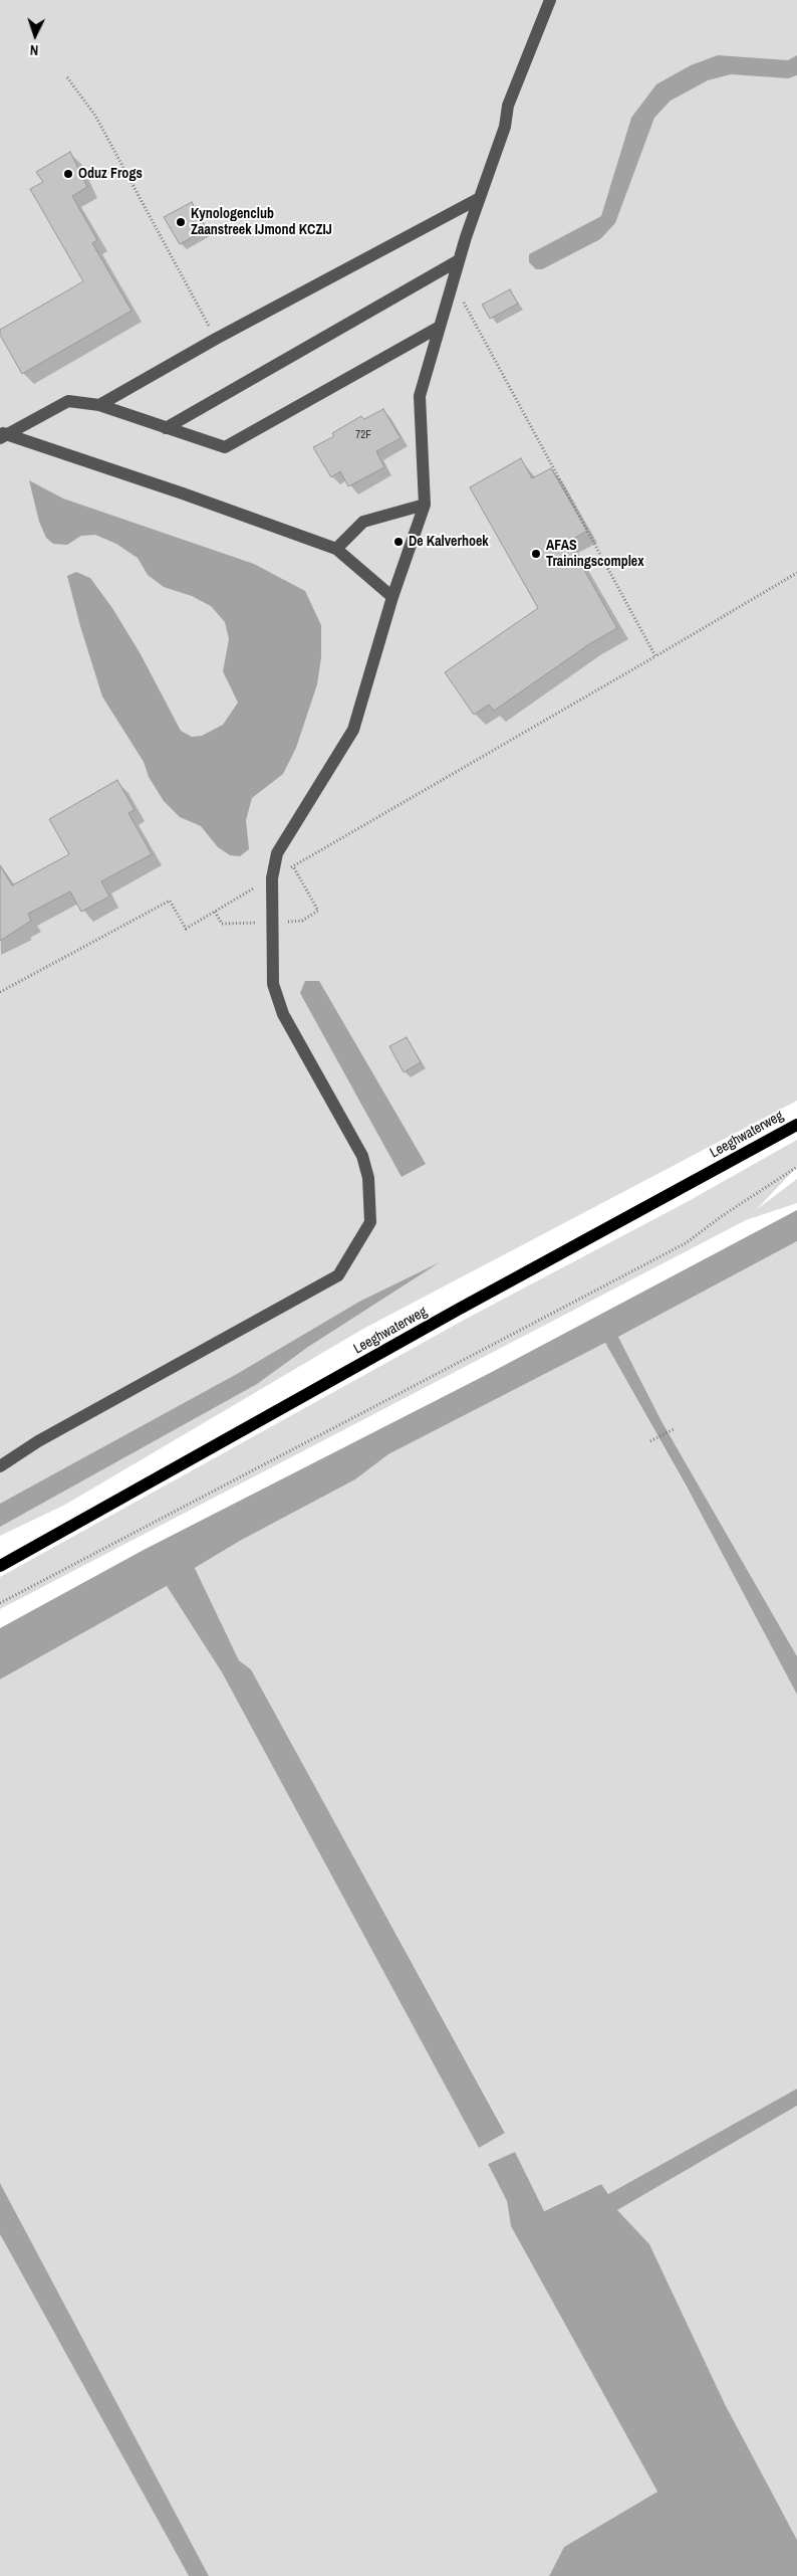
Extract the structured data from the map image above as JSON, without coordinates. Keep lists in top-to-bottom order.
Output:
{
  "streets": {
    "main road": ["Leeghwaterweg"]
  },
  "places": [
    "Oduz Frogs",
    "Kynologenclub Zaanstreek IJmond KCZIJ",
    "De Kalverhoek",
    "AFAS Trainingscomplex"
  ],
  "house_numbers": ["72F"],
  "north": "bottom"
}
